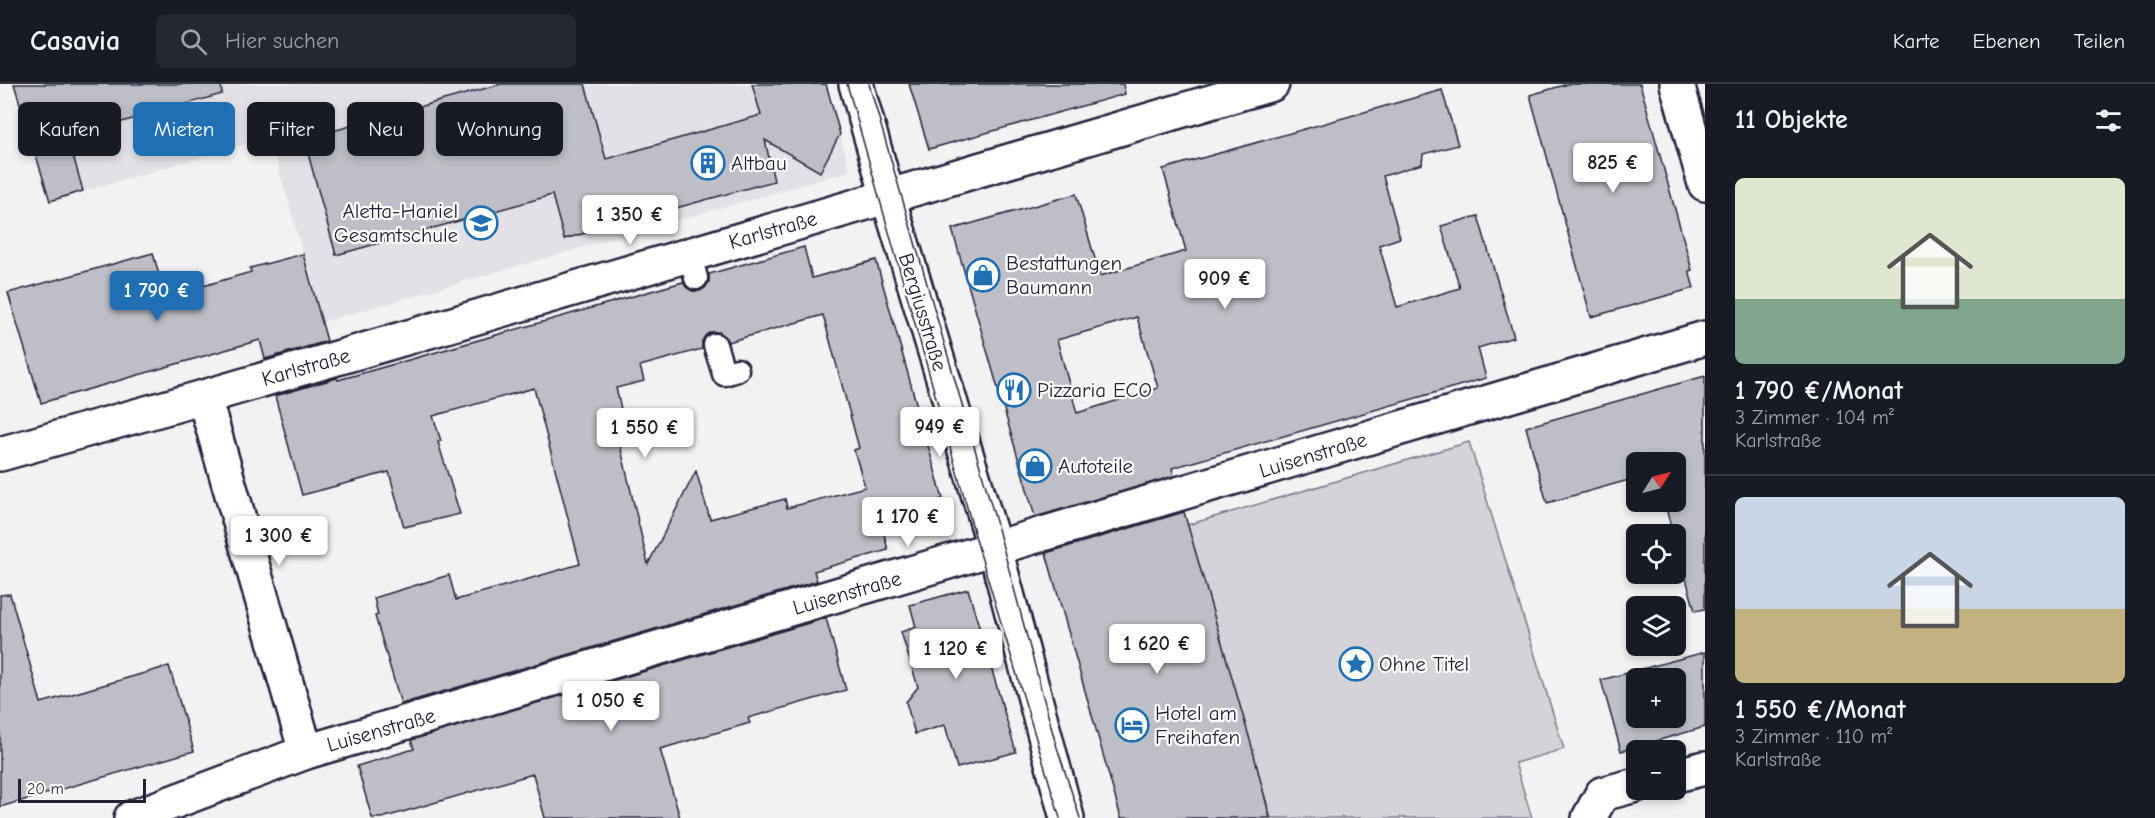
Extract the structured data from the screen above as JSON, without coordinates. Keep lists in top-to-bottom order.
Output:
{
  "streets": {
    "street": ["Karlstraße", "Bergiusstraße", "Luisenstraße"]
  },
  "crossings": [
    ["Karlstraße", "Bergiusstraße"],
    ["Bergiusstraße", "Luisenstraße"]
  ],
  "places": {
    "building": ["Altbau"],
    "school or university": ["Aletta-Haniel Gesamtschule"],
    "shop": ["Bestattungen Baumann", "Autoteile"],
    "restaurant": ["Pizzaria ECO"],
    "place": ["Ohne Titel"],
    "hotel": ["Hotel am Freihafen"]
  },
  "scale_bar": "20 m",
  "north": "top right",
  "page": {
    "header": "Casavia",
    "search": "Hier suchen",
    "nav": ["Karte", "Ebenen", "Teilen"],
    "heading": "11 Objekte",
    "chip": [
      "Kaufen",
      "Mieten",
      "Filter",
      "Neu",
      "Wohnung"
    ],
    "price": [
      "825 €",
      "1 350 €",
      "909 €",
      "1 790 €",
      "949 €",
      "1 550 €",
      "1 170 €",
      "1 300 €",
      "1 620 €",
      "1 120 €",
      "1 050 €"
    ],
    "list": [
      {
        "name": "1 790 €/Monat",
        "note": "3 Zimmer · 104 m² · Karlstraße"
      },
      {
        "name": "1 550 €/Monat",
        "note": "3 Zimmer · 110 m² · Karlstraße"
      }
    ],
    "map_buttons": ["+", "−"],
    "scale": "20 m"
  }
}
